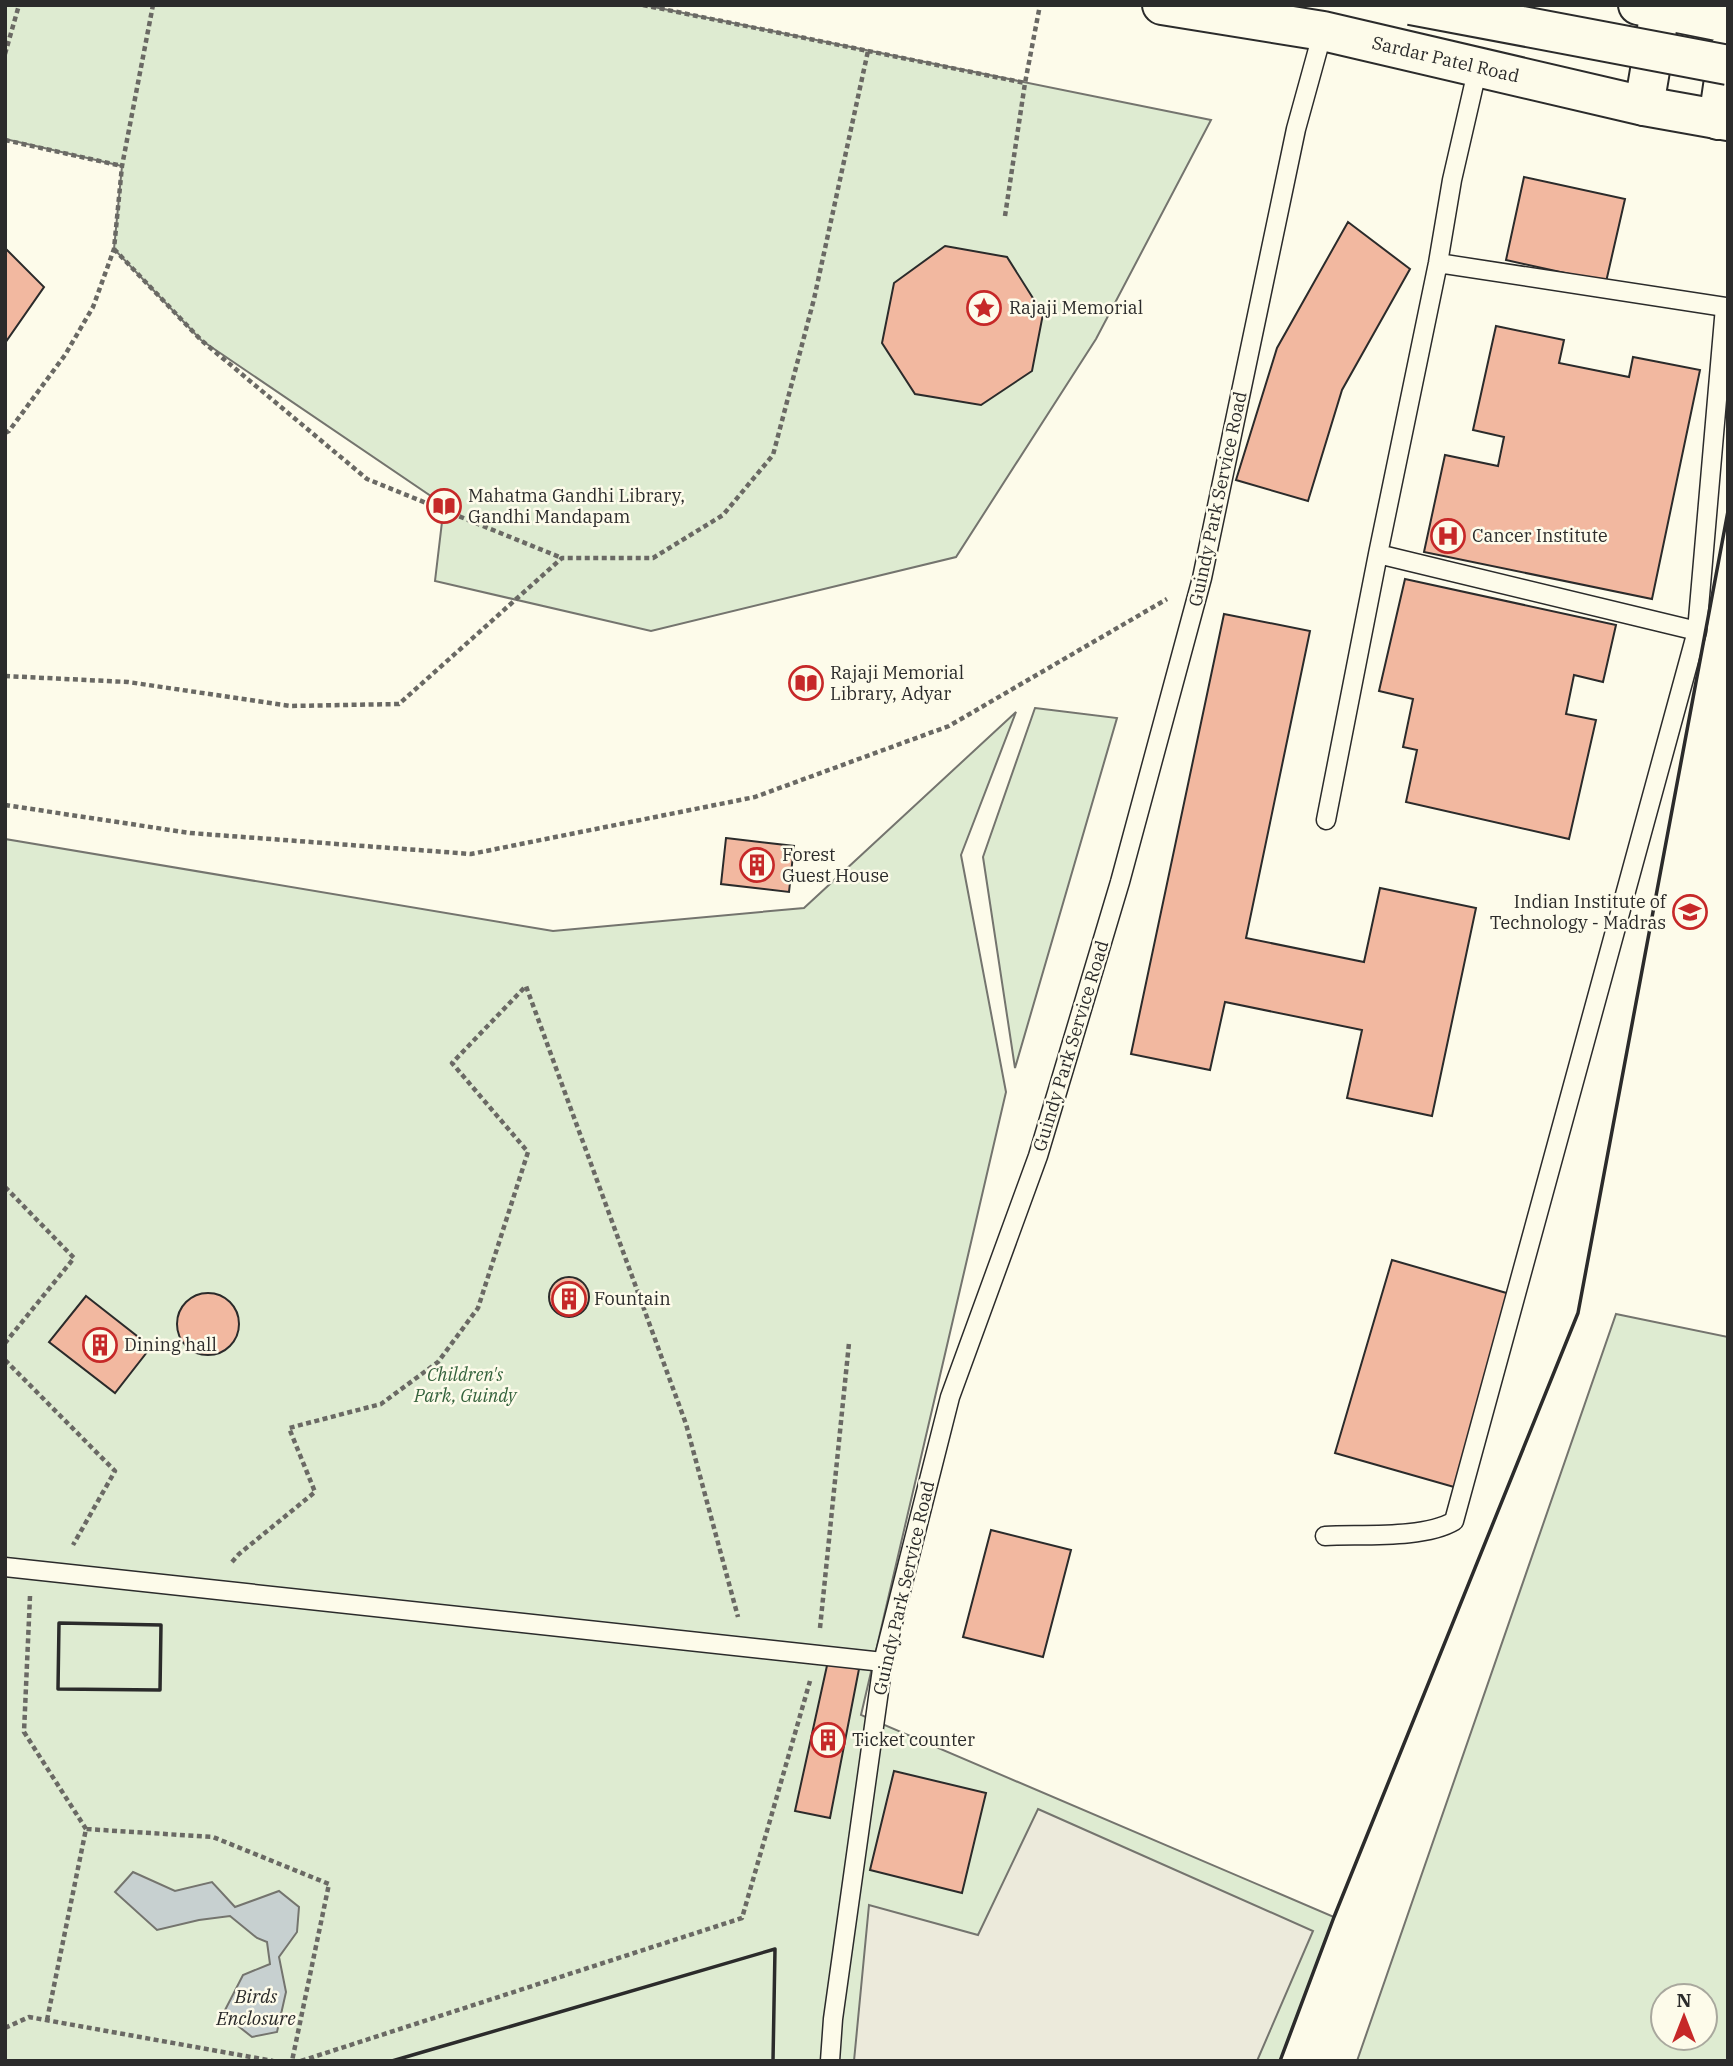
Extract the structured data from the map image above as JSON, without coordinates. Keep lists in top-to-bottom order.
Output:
{
  "streets": {
    "main road": ["Sardar Patel Road"],
    "lane": ["Guindy Park Service Road"]
  },
  "crossings": [
    ["Sardar Patel Road", "Guindy Park Service Road"]
  ],
  "water": ["Birds Enclosure"],
  "parks": ["Children's Park, Guindy"],
  "places": {
    "place": ["Rajaji Memorial"],
    "library": ["Mahatma Gandhi Library, Gandhi Mandapam", "Rajaji Memorial Library, Adyar"],
    "hospital": ["Cancer Institute"],
    "building": [
      "Forest Guest House",
      "Fountain",
      "Dining hall",
      "Ticket counter"
    ],
    "school or university": ["Indian Institute of Technology - Madras"]
  },
  "north": "top"
}
